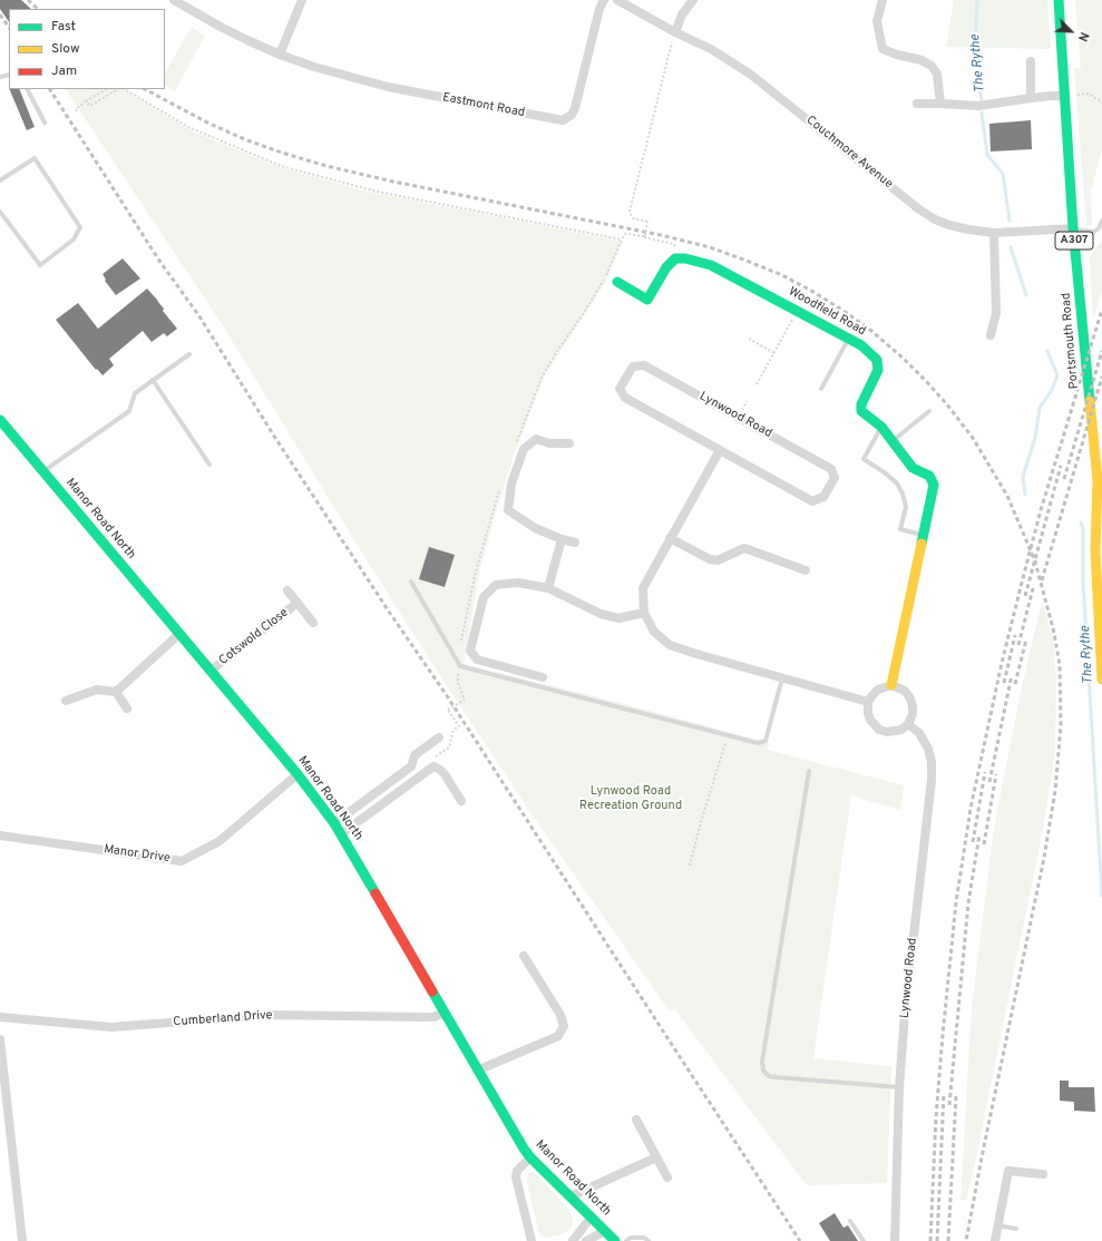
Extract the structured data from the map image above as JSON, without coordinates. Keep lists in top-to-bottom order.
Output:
{
  "streets": {
    "street": [
      "Eastmont Road",
      "Couchmore Avenue",
      "A307",
      "Woodfield Road",
      "Portsmouth Road",
      "Lynwood Road",
      "Manor Road North",
      "Cotswold Close",
      "Manor Drive",
      "Cumberland Drive"
    ]
  },
  "crossings": [
    ["Couchmore Avenue", "Portsmouth Road"],
    ["Woodfield Road", "Lynwood Road"],
    ["Manor Road North", "Cotswold Close"],
    ["Manor Road North", "Manor Drive"],
    ["Manor Road North", "Cumberland Drive"]
  ],
  "water": ["The Rythe"],
  "parks": ["Lynwood Road Recreation Ground"],
  "legend": ["Fast", "Slow", "Jam"],
  "north": "bottom right"
}
